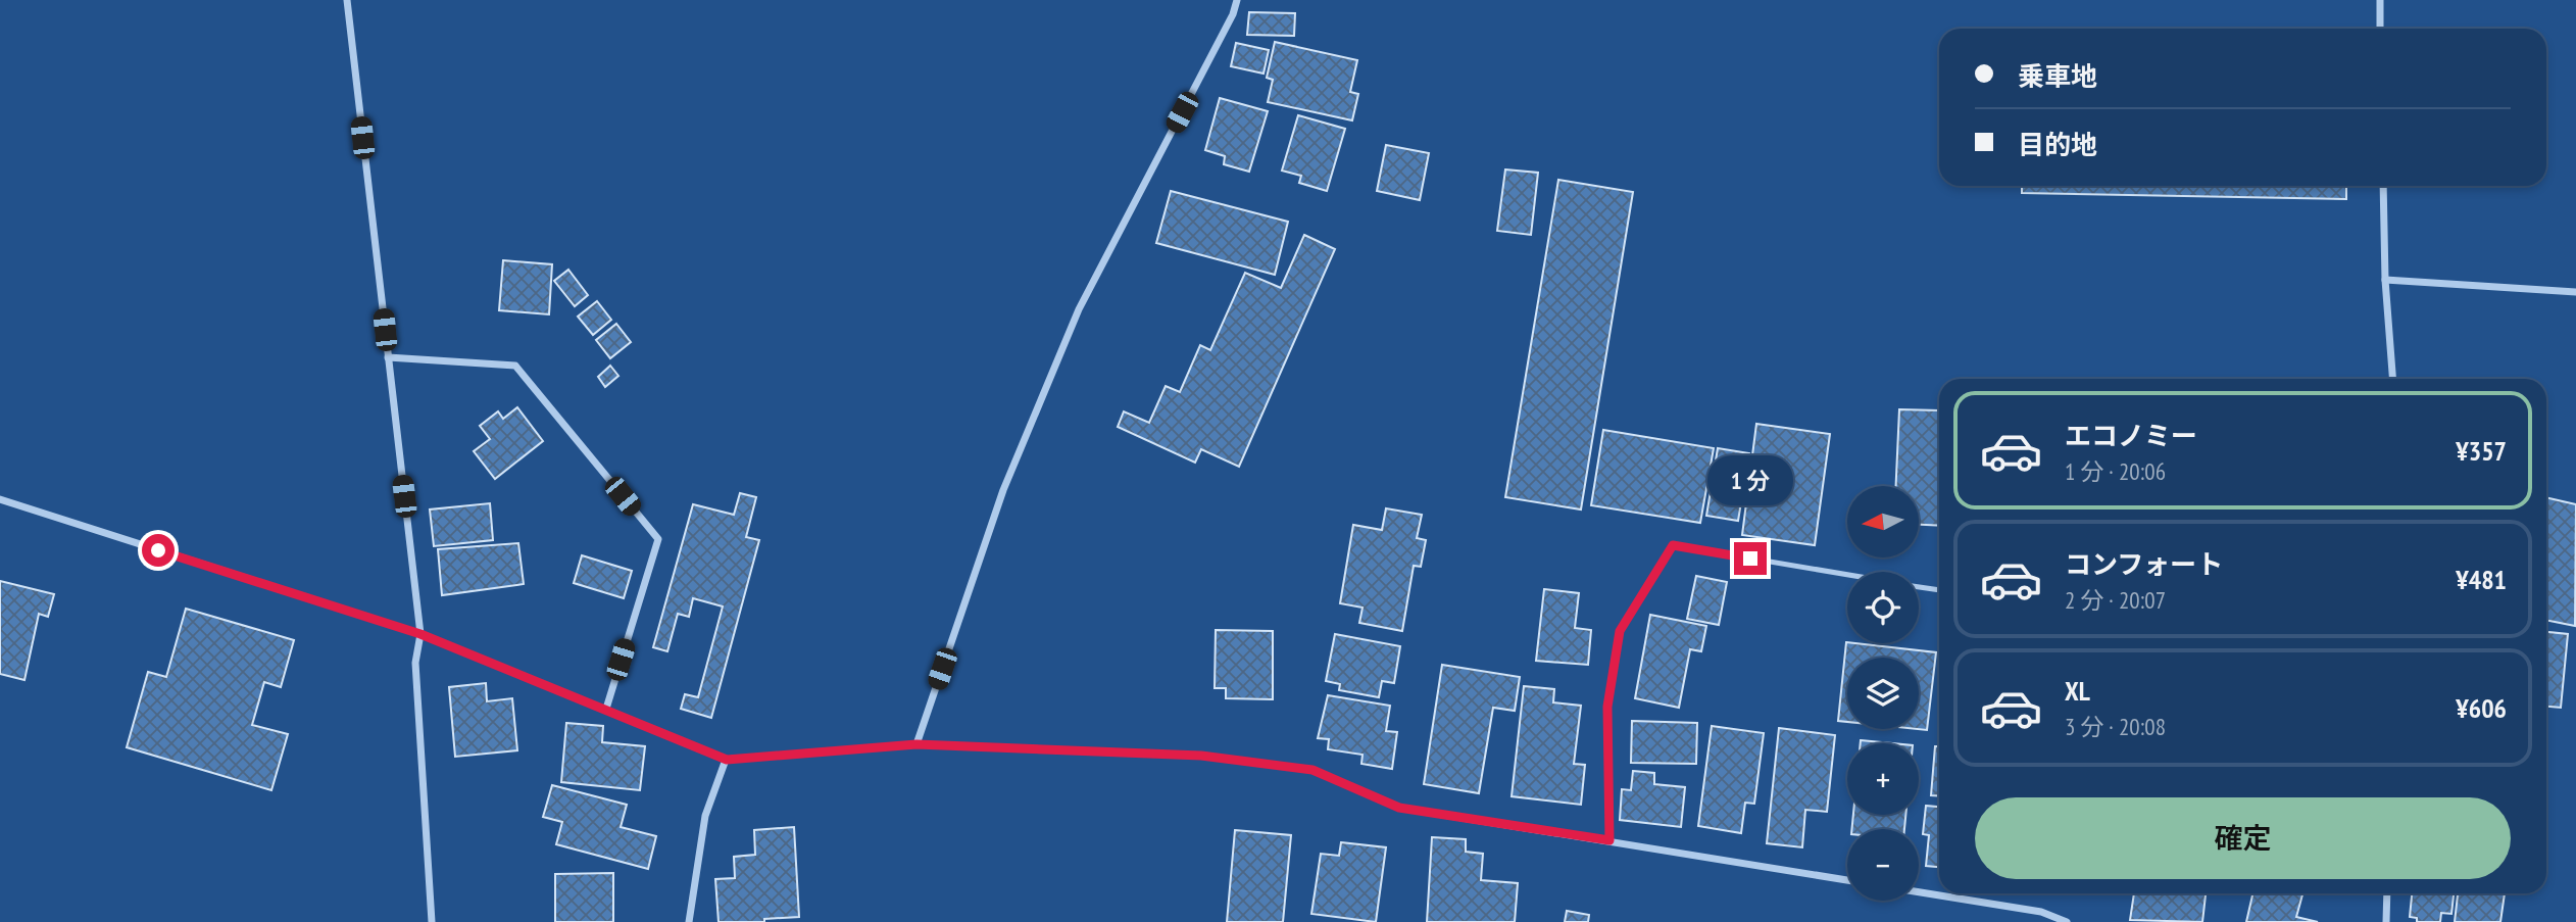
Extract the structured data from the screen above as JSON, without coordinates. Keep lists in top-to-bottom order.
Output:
{
  "north": "left",
  "page": {
    "banner": ["乗車地", "目的地"],
    "list": [
      {
        "name": "エコノミー",
        "note": "1 分 · 20:06",
        "value": "¥357"
      },
      {
        "name": "コンフォート",
        "note": "2 分 · 20:07",
        "value": "¥481"
      },
      {
        "name": "XL",
        "note": "3 分 · 20:08",
        "value": "¥606"
      }
    ],
    "bubble": "1 分",
    "map_buttons": ["+", "−"],
    "buttons": "確定"
  }
}
